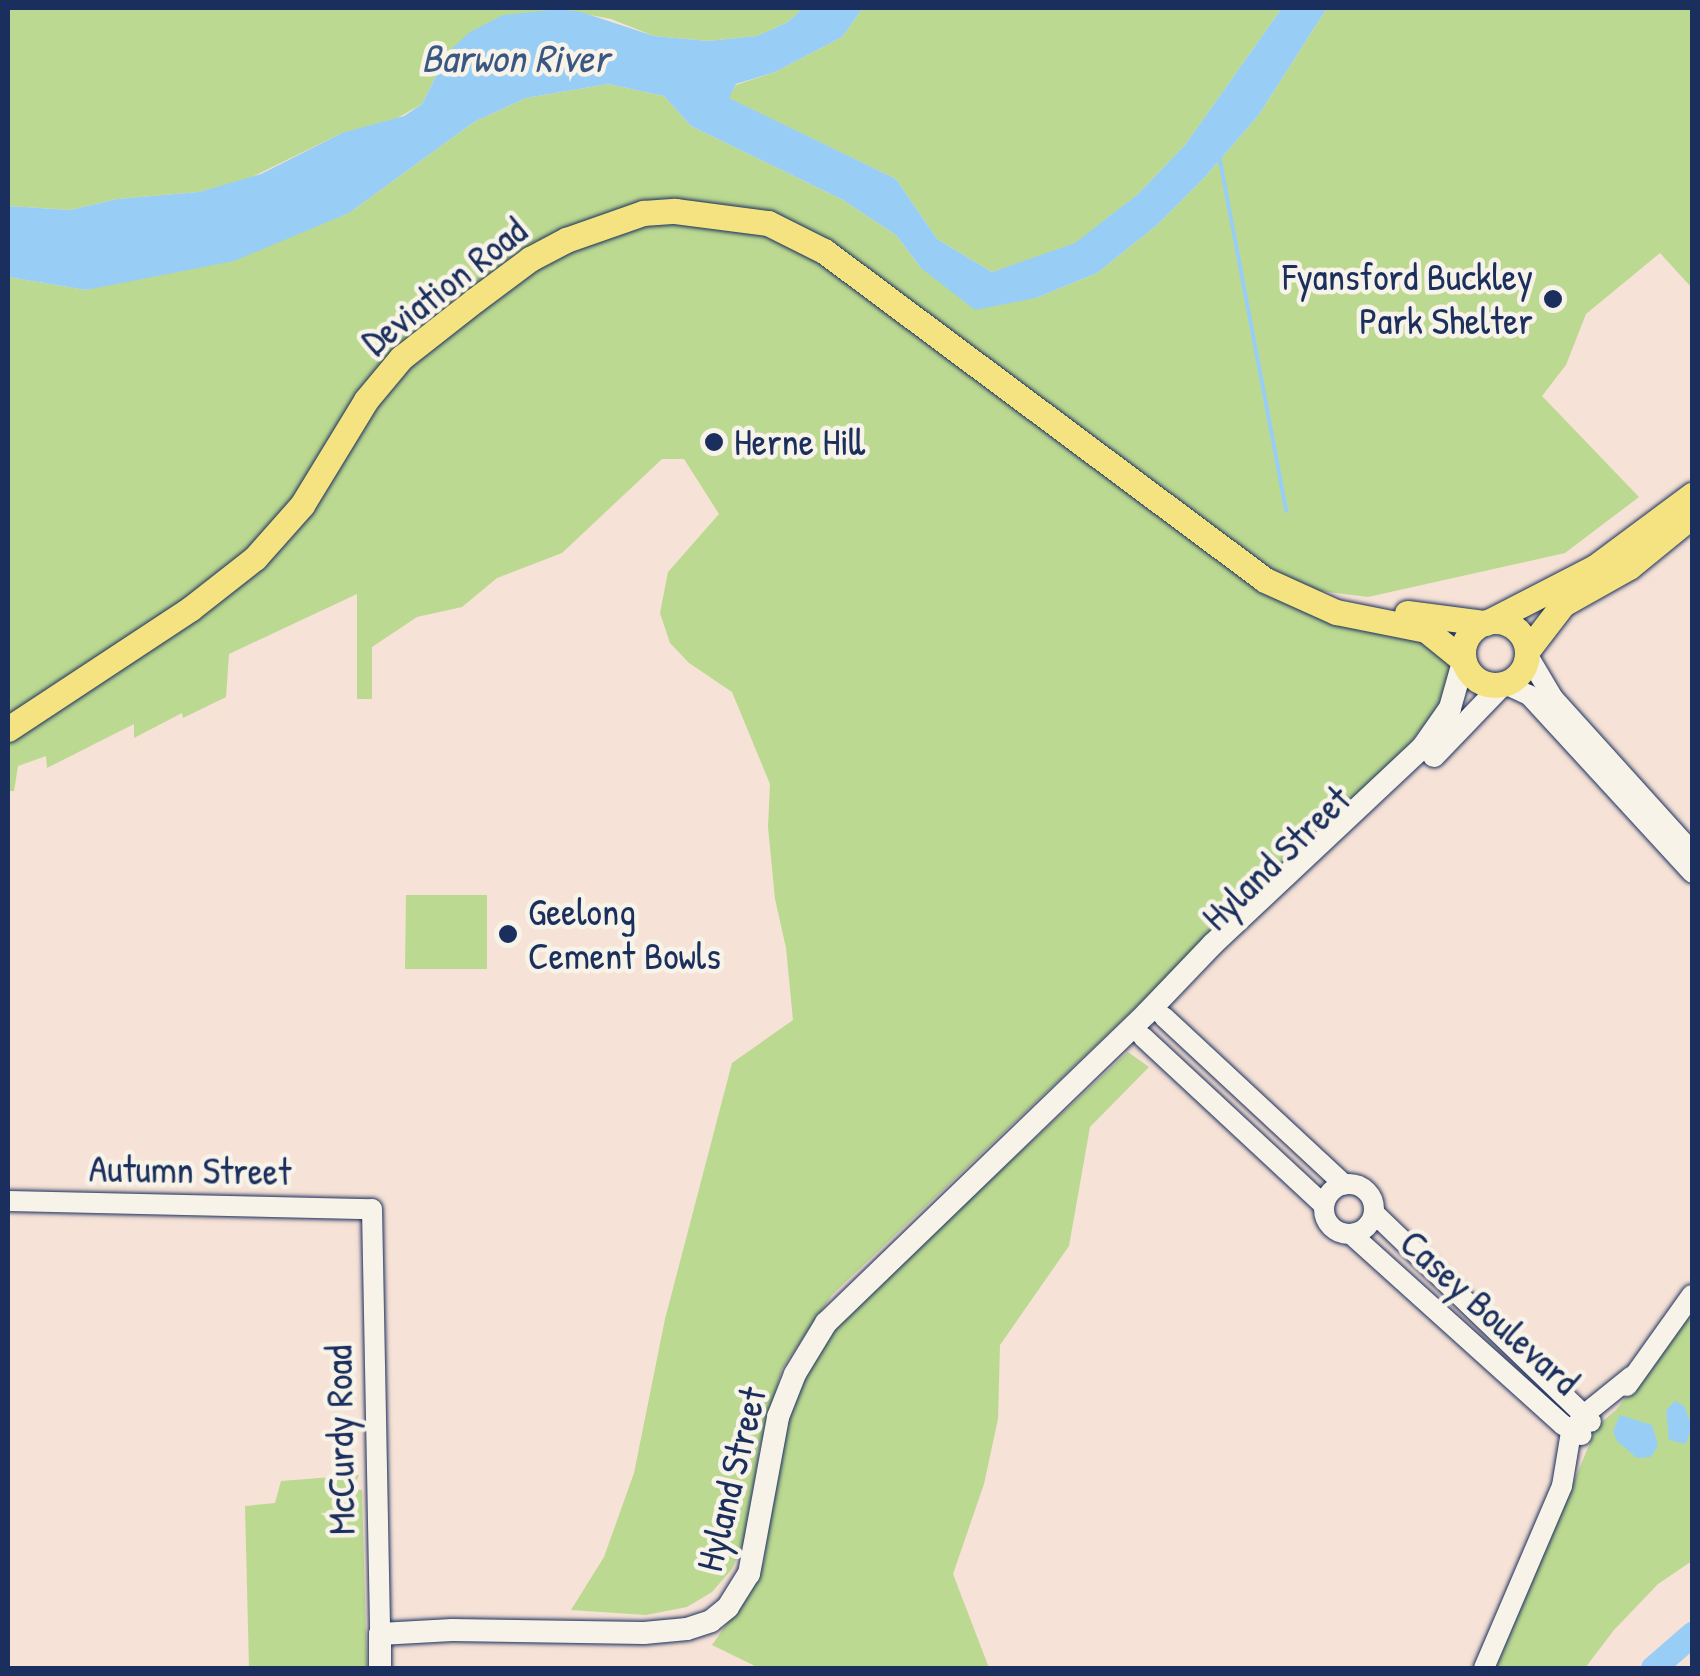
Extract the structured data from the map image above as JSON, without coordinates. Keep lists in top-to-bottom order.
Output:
{
  "streets": {
    "main road": ["Deviation Road", "Hyland Street", "McCurdy Road"],
    "street": ["Autumn Street", "Casey Boulevard"]
  },
  "crossings": [
    ["Deviation Road", "Hyland Street"],
    ["Hyland Street", "McCurdy Road"],
    ["Autumn Street", "McCurdy Road"]
  ],
  "water": ["Barwon River"],
  "places": ["Fyansford Buckley Park Shelter", "Herne Hill", "Geelong Cement Bowls"]
}
